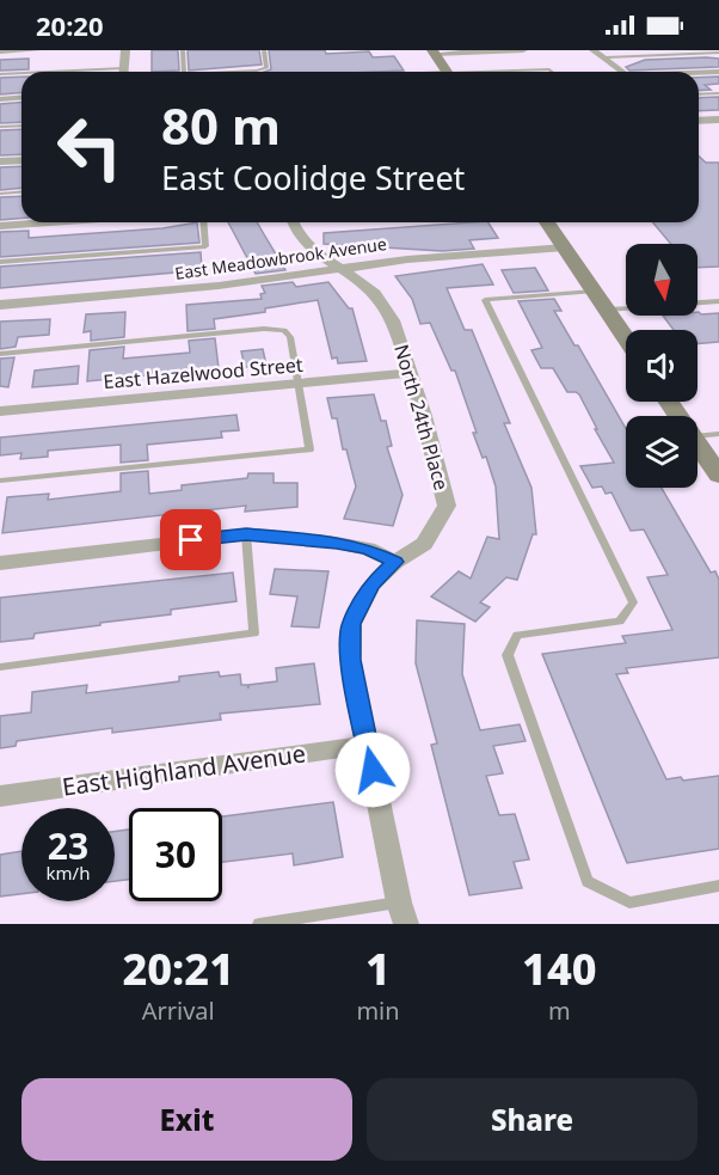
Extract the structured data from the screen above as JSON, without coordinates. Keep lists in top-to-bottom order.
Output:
{
  "streets": {
    "street": [
      "East Meadowbrook Avenue",
      "East Hazelwood Street",
      "North 24th Place",
      "East Highland Avenue"
    ]
  },
  "crossings": [
    ["East Meadowbrook Avenue", "North 24th Place"],
    ["East Hazelwood Street", "North 24th Place"],
    ["North 24th Place", "East Highland Avenue"]
  ],
  "north": "bottom",
  "page": {
    "status": "20:20",
    "turn": ["80 m", "East Coolidge Street"],
    "speed": "23 km/h",
    "limit": "30",
    "eta": [
      "20:21",
      "Arrival",
      "1",
      "min",
      "140",
      "m"
    ],
    "buttons": ["Exit", "Share"]
  }
}
